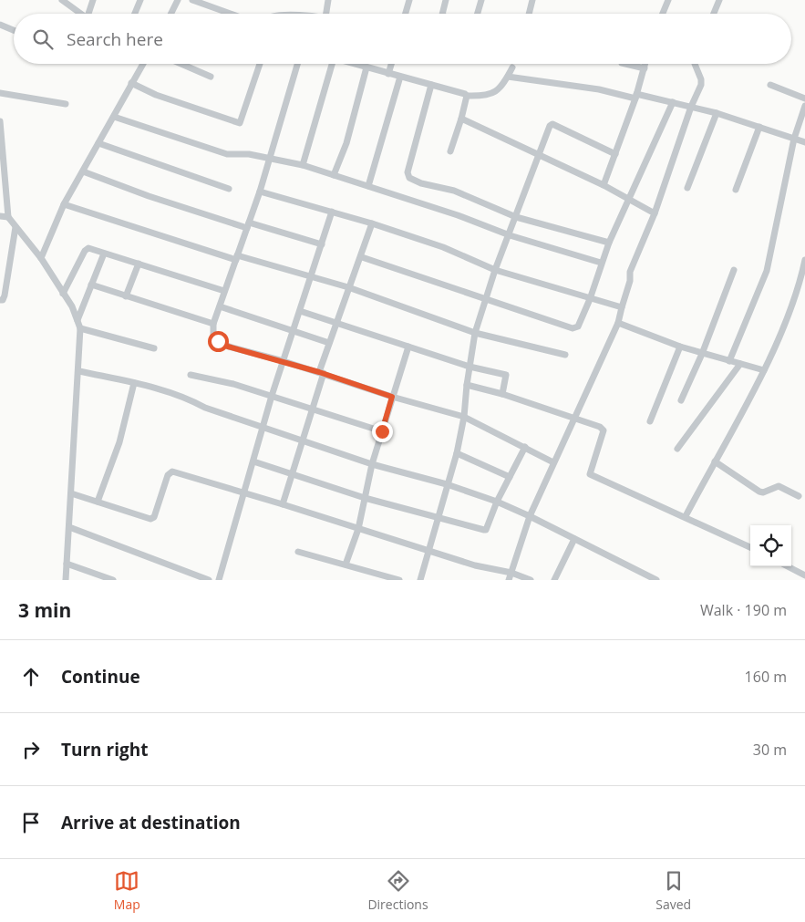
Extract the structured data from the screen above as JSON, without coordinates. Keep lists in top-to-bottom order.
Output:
{
  "page": {
    "search": "Search here",
    "heading": ["3 min", "Walk · 190 m"],
    "list": [
      ["Continue", "160 m"],
      ["Turn right", "30 m"],
      "Arrive at destination"
    ],
    "nav": ["Map", "Directions", "Saved"]
  }
}
